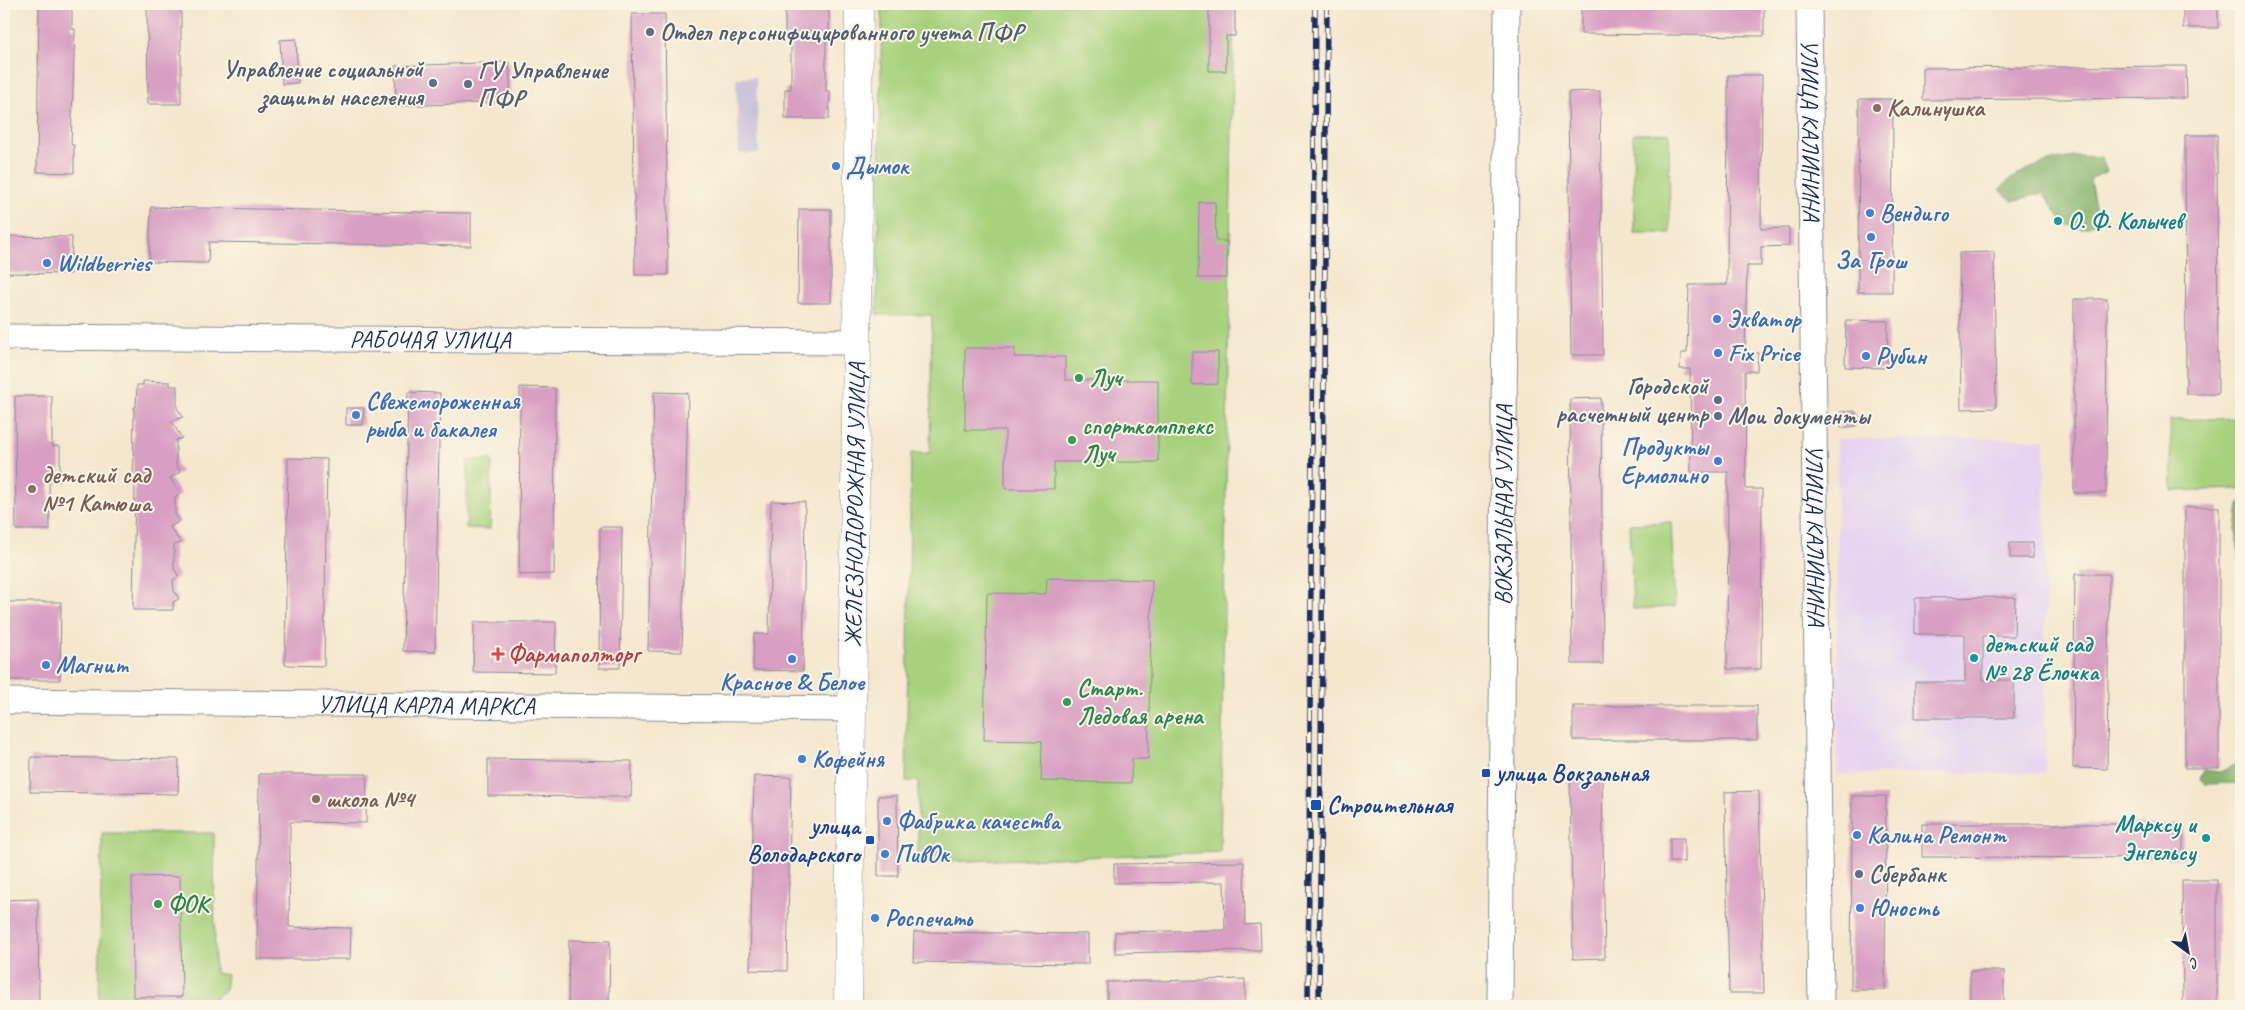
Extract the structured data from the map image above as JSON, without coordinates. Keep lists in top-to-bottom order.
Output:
{
  "streets": {
    "main road": ["ЖЕЛЕЗНОДОРОЖНАЯ УЛИЦА"],
    "street": [
      "УЛИЦА КАЛИНИНА",
      "РАБОЧАЯ УЛИЦА",
      "ВОКЗАЛЬНАЯ УЛИЦА",
      "УЛИЦА КАРЛА МАРКСА"
    ]
  },
  "crossings": [
    ["РАБОЧАЯ УЛИЦА", "ЖЕЛЕЗНОДОРОЖНАЯ УЛИЦА"],
    ["ЖЕЛЕЗНОДОРОЖНАЯ УЛИЦА", "УЛИЦА КАРЛА МАРКСА"]
  ],
  "places": {
    "other": [
      "Отдел персонифицированного учета ПФР",
      "Управление социальной защиты населения",
      "ГУ Управление ПФР",
      "Калинушка",
      "Дымок",
      "Вендиго",
      "О. Ф. Колычев",
      "За Грош",
      "Wildberries",
      "Экватор",
      "Fix Price",
      "Рубин",
      "Луч",
      "Городской расчетный центр",
      "Свежемороженная рыба и бакалея",
      "Мои документы",
      "спорткомплекс Луч",
      "Продукты Ермолино",
      "детский сад №1 Катюша",
      "детский сад № 28 Ёлочка",
      "Красное & Белое",
      "Магнит",
      "Старт. Ледовая арена",
      "Кофейня",
      "школа №4",
      "Фабрика качества",
      "Калина Ремонт",
      "Марксу и Энгельсу",
      "ПивОк",
      "Сбербанк",
      "ФОК",
      "Юность",
      "Роспечать"
    ],
    "health": ["Фармаполторг"],
    "transit": ["улица Вокзальная", "Строительная", "улица Володарского"]
  },
  "north": "bottom right"
}
